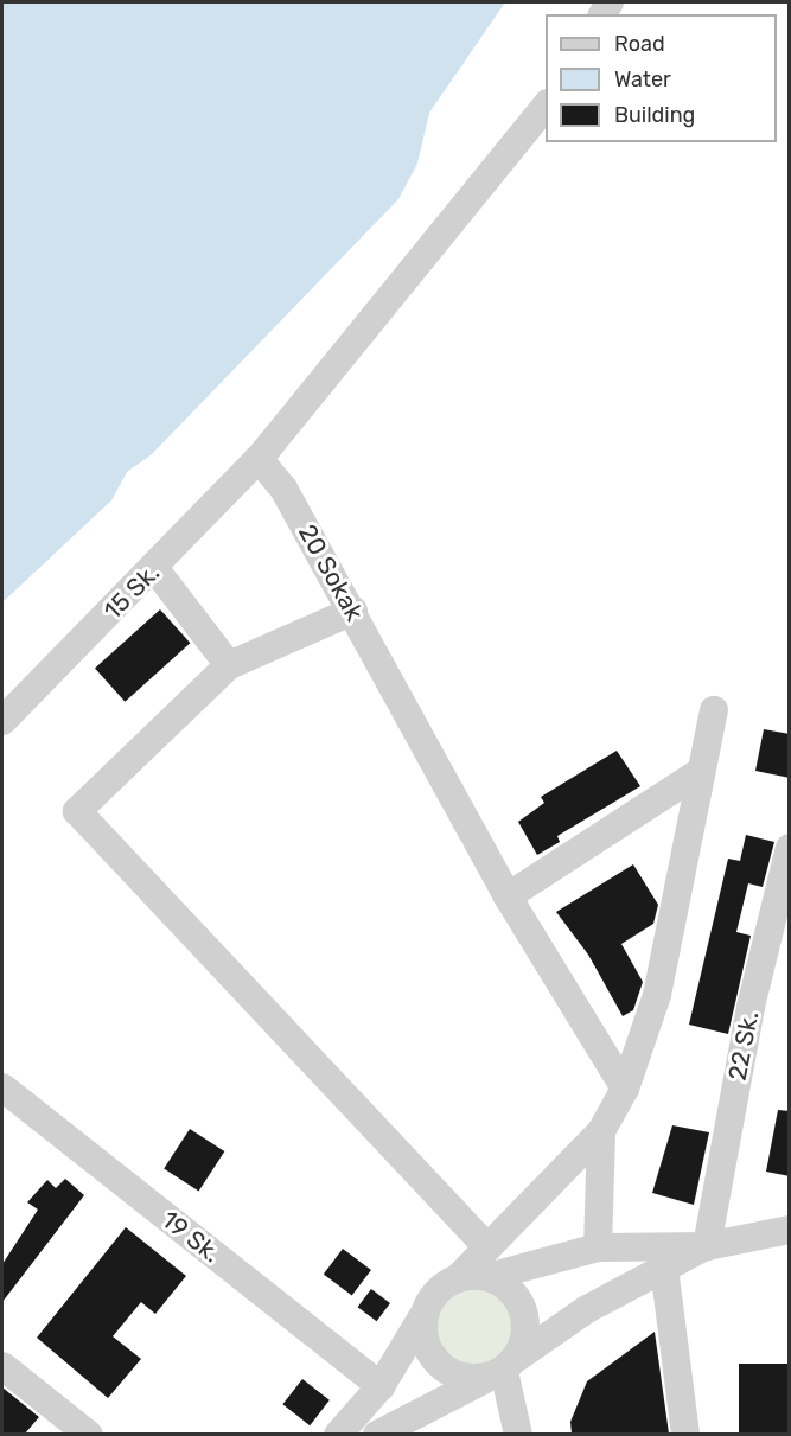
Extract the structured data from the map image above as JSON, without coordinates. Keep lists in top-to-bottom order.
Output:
{
  "streets": {
    "street": [
      "20 Sokak",
      "15 Sk.",
      "22 Sk.",
      "19 Sk."
    ]
  },
  "crossings": [
    ["20 Sokak", "15 Sk."]
  ],
  "legend": ["Road", "Water", "Building"]
}
